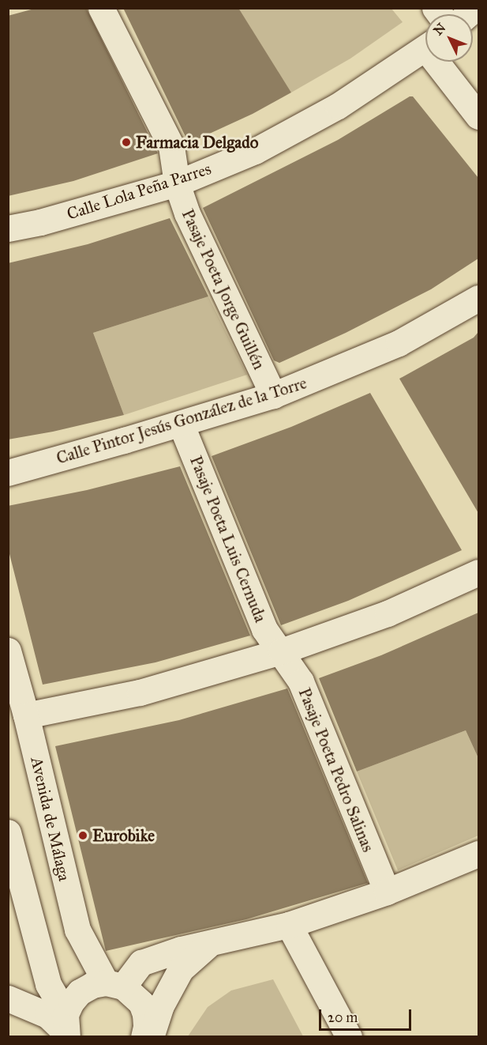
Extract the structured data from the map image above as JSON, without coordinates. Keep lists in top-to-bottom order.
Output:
{
  "streets": {
    "street": [
      "Calle Lola Peña Parres",
      "Pasaje Poeta Jorge Guillén",
      "Calle Pintor Jesús González de la Torre",
      "Pasaje Poeta Luis Cernuda",
      "Pasaje Poeta Pedro Salinas",
      "Avenida de Málaga"
    ]
  },
  "crossings": [
    ["Calle Lola Peña Parres", "Pasaje Poeta Jorge Guillén"],
    ["Pasaje Poeta Jorge Guillén", "Calle Pintor Jesús González de la Torre"],
    ["Calle Pintor Jesús González de la Torre", "Pasaje Poeta Luis Cernuda"],
    ["Pasaje Poeta Luis Cernuda", "Pasaje Poeta Pedro Salinas"]
  ],
  "places": ["Farmacia Delgado", "Eurobike"],
  "scale_bar": "20 m",
  "north": "top left"
}
